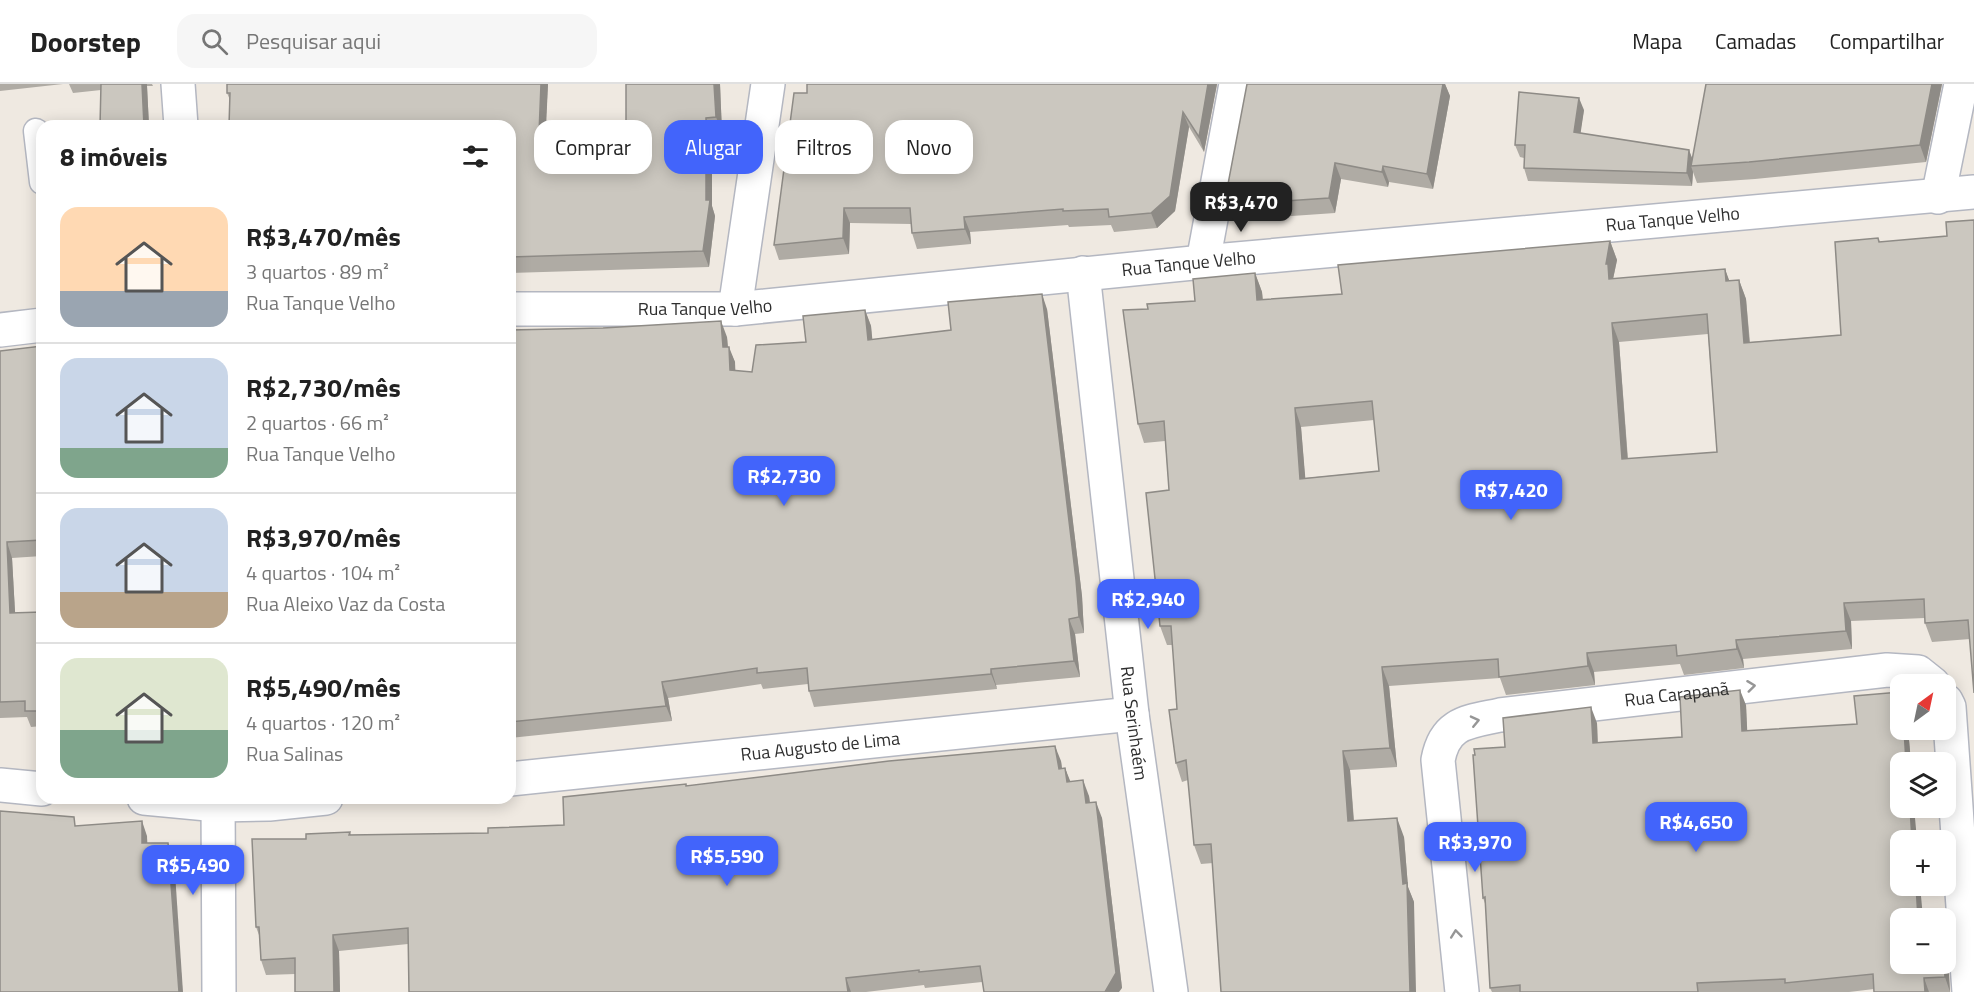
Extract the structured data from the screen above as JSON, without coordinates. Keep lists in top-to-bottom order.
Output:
{
  "streets": {
    "street": [
      "Rua Tanque Velho",
      "Rua Carapanã",
      "Rua Serinhaém",
      "Rua Augusto de Lima"
    ]
  },
  "crossings": [
    ["Rua Tanque Velho", "Rua Serinhaém"],
    ["Rua Serinhaém", "Rua Augusto de Lima"]
  ],
  "north": "top right",
  "page": {
    "header": "Doorstep",
    "search": "Pesquisar aqui",
    "nav": ["Mapa", "Camadas", "Compartilhar"],
    "chip": [
      "Comprar",
      "Alugar",
      "Filtros",
      "Novo"
    ],
    "heading": "8 imóveis",
    "price": [
      "R$3,470",
      "R$2,730",
      "R$7,420",
      "R$2,940",
      "R$4,650",
      "R$3,970",
      "R$5,590",
      "R$5,490"
    ],
    "list": [
      {
        "name": "R$3,470/mês",
        "note": "3 quartos · 89 m² · Rua Tanque Velho"
      },
      {
        "name": "R$2,730/mês",
        "note": "2 quartos · 66 m² · Rua Tanque Velho"
      },
      {
        "name": "R$3,970/mês",
        "note": "4 quartos · 104 m² · Rua Aleixo Vaz da Costa"
      },
      {
        "name": "R$5,490/mês",
        "note": "4 quartos · 120 m² · Rua Salinas"
      }
    ],
    "map_buttons": ["+", "−"]
  }
}
